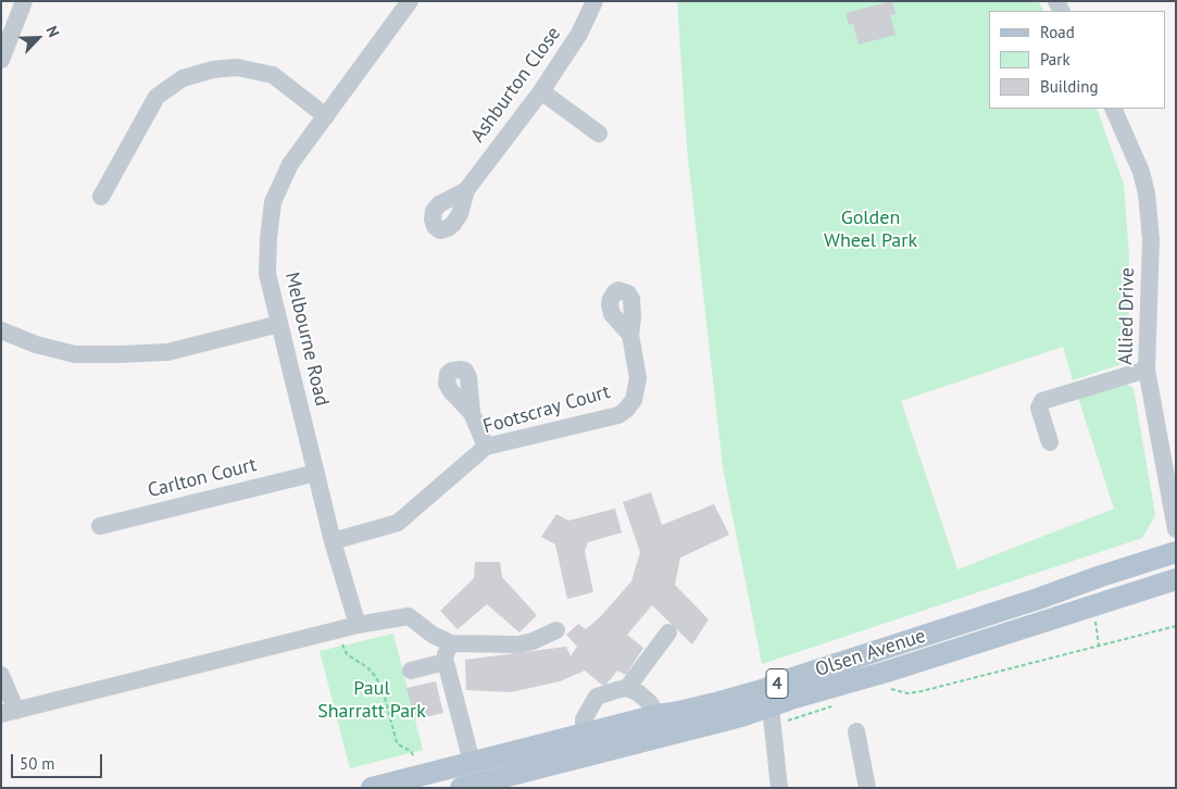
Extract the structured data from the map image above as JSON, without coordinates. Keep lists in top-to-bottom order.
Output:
{
  "streets": {
    "main road": ["Olsen Avenue", "4"],
    "street": [
      "Ashburton Close",
      "Allied Drive",
      "Melbourne Road",
      "Footscray Court",
      "Carlton Court"
    ]
  },
  "crossings": [
    ["Melbourne Road", "Footscray Court"],
    ["Melbourne Road", "Carlton Court"]
  ],
  "parks": ["Golden Wheel Park", "Paul Sharratt Park"],
  "legend": ["Road", "Park", "Building"],
  "scale_bar": "50 m",
  "north": "top right"
}
